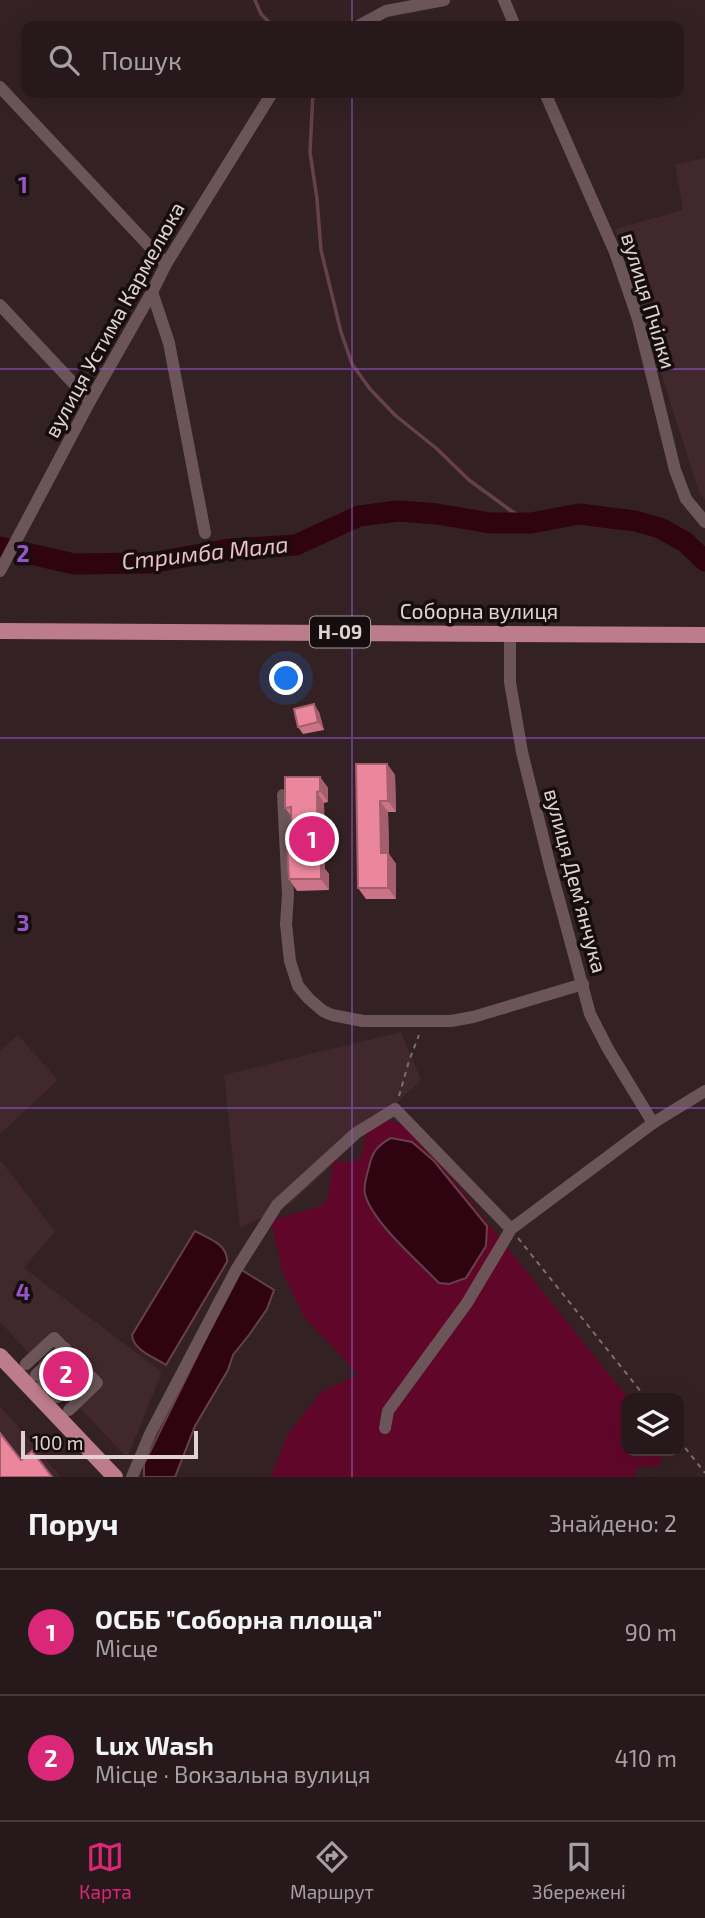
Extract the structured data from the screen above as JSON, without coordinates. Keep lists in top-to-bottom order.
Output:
{
  "streets": {
    "main road": ["Соборна вулиця", "Н-09"],
    "street": ["вулиця Пчілки", "вулиця Устима Кармелюка", "вулиця Демʼянчука"]
  },
  "crossings": [
    ["Соборна вулиця", "вулиця Демʼянчука"]
  ],
  "water": ["Стримба Мала"],
  "scale_bar": "100 m",
  "page": {
    "search": "Пошук",
    "pins": ["1", "2"],
    "scale": "100 m",
    "heading": ["Поруч", "Знайдено: 2"],
    "list": [
      {
        "mark": "1",
        "name": "ОСББ \"Соборна площа\"",
        "note": "Місце",
        "value": "90 m"
      },
      {
        "mark": "2",
        "name": "Lux Wash",
        "note": "Місце · Вокзальна вулиця",
        "value": "410 m"
      }
    ],
    "nav": ["Карта", "Маршрут", "Збережені"]
  },
  "grid": {
    "rows": [
      "1",
      "2",
      "3",
      "4"
    ]
  }
}
